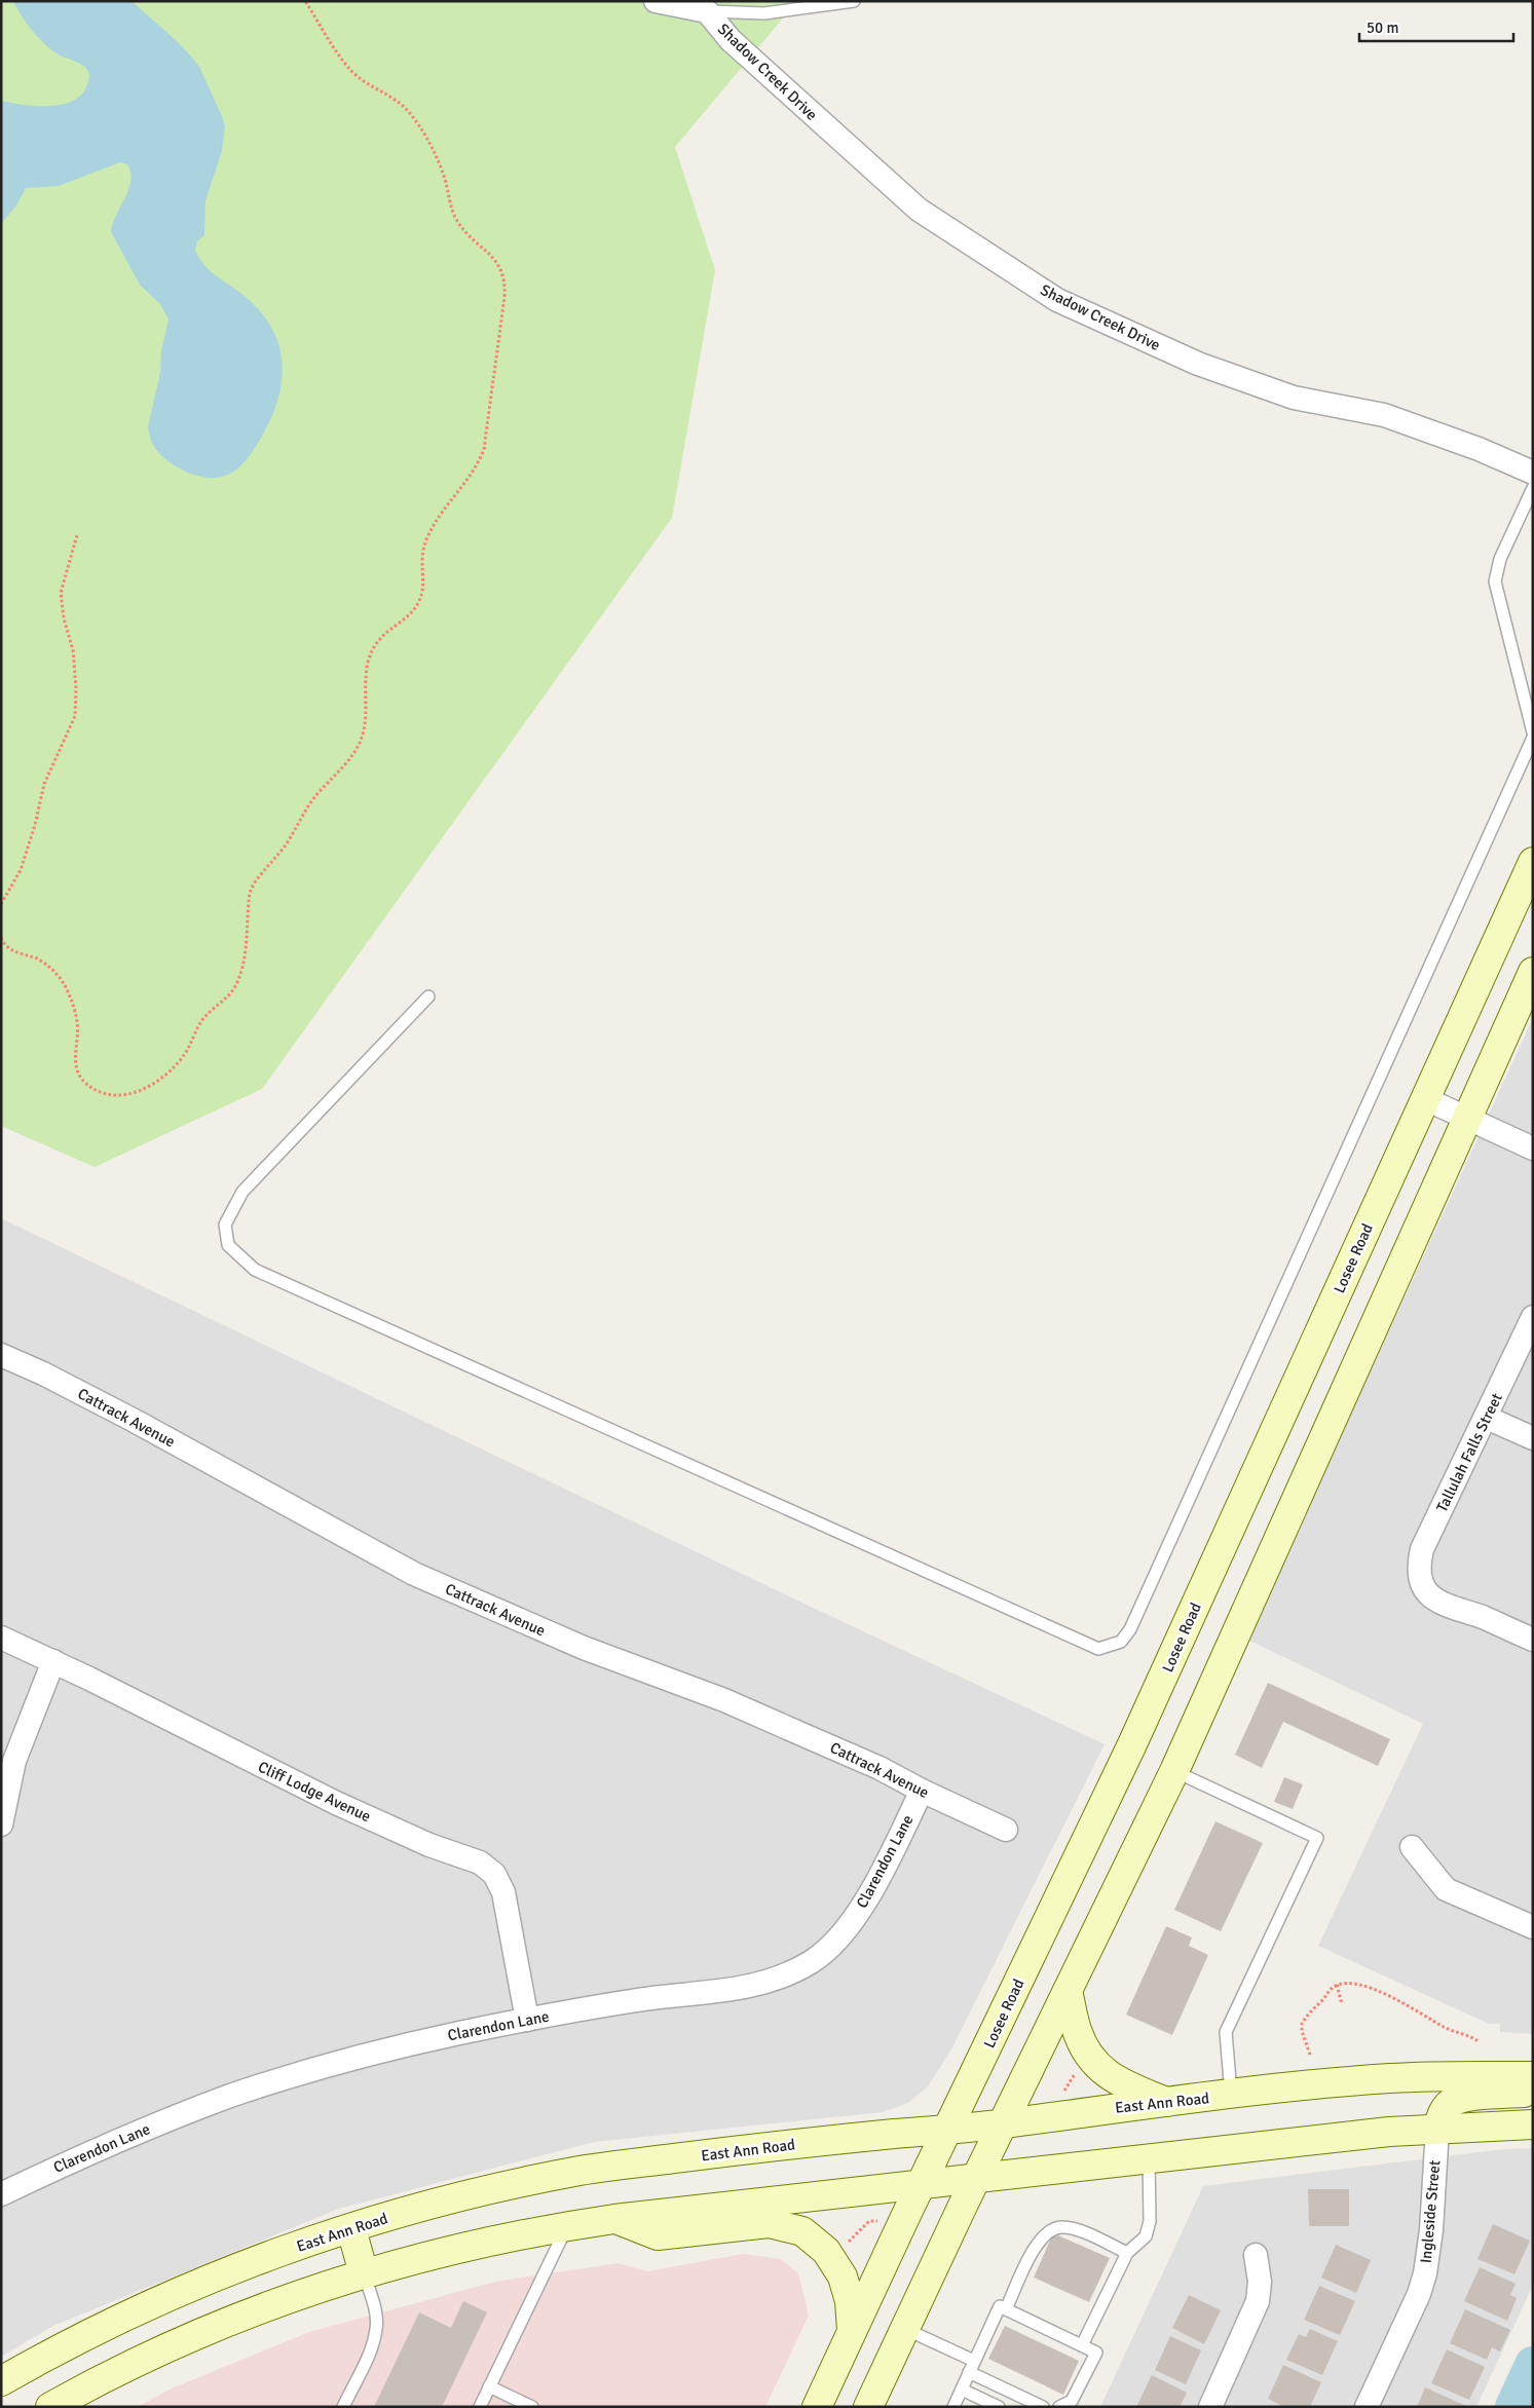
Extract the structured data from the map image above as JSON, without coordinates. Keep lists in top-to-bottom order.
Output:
{
  "streets": {
    "main road": ["Losee Road", "East Ann Road"],
    "street": [
      "Shadow Creek Drive",
      "Cattrack Avenue",
      "Tallulah Falls Street",
      "Cliff Lodge Avenue",
      "Clarendon Lane",
      "Ingleside Street"
    ]
  },
  "crossings": [
    ["Losee Road", "East Ann Road"],
    ["Cattrack Avenue", "Clarendon Lane"],
    ["Cliff Lodge Avenue", "Clarendon Lane"]
  ],
  "scale_bar": "50 m"
}
